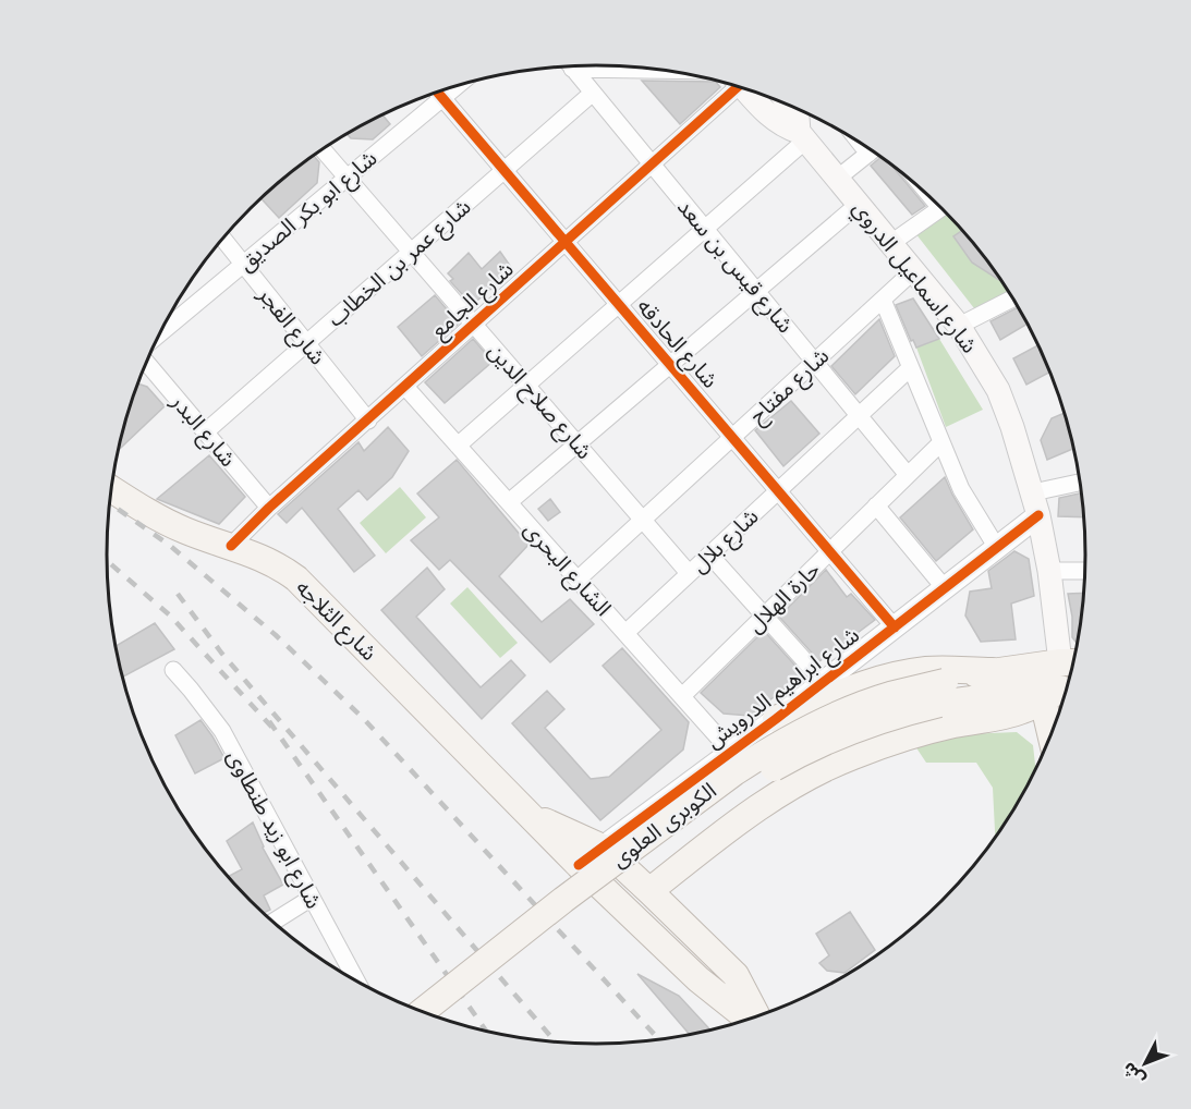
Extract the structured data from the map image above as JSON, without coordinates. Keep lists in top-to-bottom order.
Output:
{
  "streets": {
    "main road": ["شارع اسماعيل الدروي", "شارع الثلاجه", "الكوبرى العلوى"],
    "street": [
      "شارع ابو بكر الصديق",
      "شارع عمر بن الخطاب",
      "شارع قيس بن سعد",
      "شارع الجامع",
      "شارع الفجر",
      "شارع الحادقه",
      "شارع مفتاح",
      "شارع صلاح الدين",
      "شارع البدر",
      "شارع بلال",
      "الشارع البحرى",
      "حارة الهلال",
      "شارع ابراهيم الدرويش",
      "شارع ابو زيد طنطاوى"
    ]
  },
  "crossings": [
    ["شارع ابو بكر الصديق", "شارع الفجر"],
    ["شارع ابو بكر الصديق", "شارع الحادقه"],
    ["شارع ابو بكر الصديق", "شارع صلاح الدين"],
    ["شارع عمر بن الخطاب", "شارع قيس بن سعد"],
    ["شارع عمر بن الخطاب", "شارع الفجر"],
    ["شارع عمر بن الخطاب", "شارع الحادقه"],
    ["شارع عمر بن الخطاب", "شارع صلاح الدين"],
    ["شارع عمر بن الخطاب", "شارع البدر"],
    ["شارع قيس بن سعد", "شارع الجامع"],
    ["شارع قيس بن سعد", "شارع مفتاح"],
    ["شارع قيس بن سعد", "شارع بلال"],
    ["شارع قيس بن سعد", "حارة الهلال"],
    ["شارع اسماعيل الدروي", "شارع مفتاح"],
    ["شارع اسماعيل الدروي", "شارع ابراهيم الدرويش"],
    ["شارع الجامع", "شارع الفجر"],
    ["شارع الجامع", "شارع الحادقه"],
    ["شارع الجامع", "شارع صلاح الدين"],
    ["شارع الجامع", "شارع البدر"],
    ["شارع الجامع", "الشارع البحرى"],
    ["شارع الجامع", "شارع الثلاجه"],
    ["شارع الحادقه", "شارع مفتاح"],
    ["شارع الحادقه", "شارع بلال"],
    ["شارع الحادقه", "حارة الهلال"],
    ["شارع الحادقه", "شارع ابراهيم الدرويش"],
    ["شارع مفتاح", "شارع صلاح الدين"],
    ["شارع مفتاح", "الشارع البحرى"],
    ["شارع صلاح الدين", "شارع بلال"],
    ["شارع بلال", "الشارع البحرى"],
    ["الشارع البحرى", "حارة الهلال"],
    ["الشارع البحرى", "شارع ابراهيم الدرويش"],
    ["شارع الثلاجه", "شارع ابراهيم الدرويش"]
  ],
  "north": "bottom left"
}
